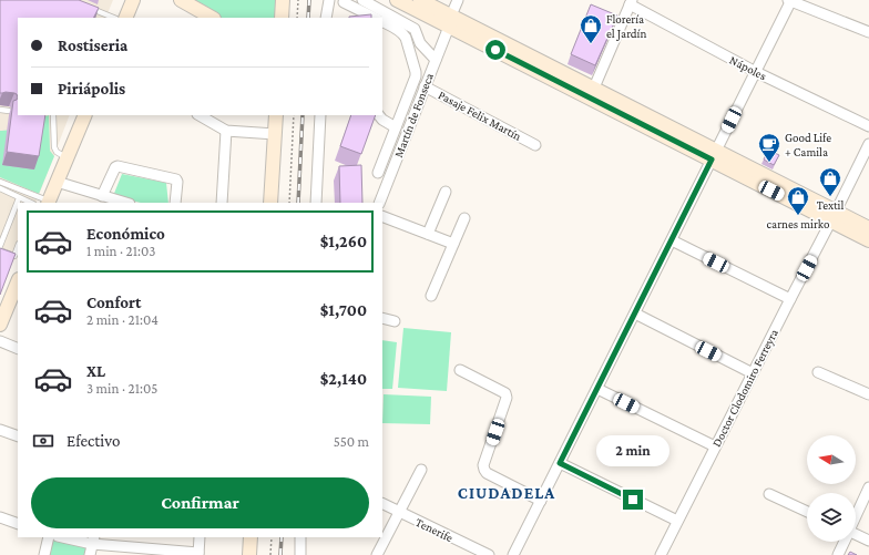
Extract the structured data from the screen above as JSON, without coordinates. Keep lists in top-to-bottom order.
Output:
{
  "streets": {
    "street": [
      "Nápoles",
      "Martín de Fonseca",
      "Pasaje Felix Martín",
      "Doctor Clodomiro Ferreyra",
      "Tenerife"
    ]
  },
  "crossings": [
    ["Martín de Fonseca", "Pasaje Felix Martín"]
  ],
  "districts": ["CIUDADELA"],
  "places": {
    "shop": ["Florería el Jardín", "Textil", "carnes mirko"],
    "cafe": ["Good Life + Camila"]
  },
  "north": "left",
  "page": {
    "banner": ["Rostiseria", "Piriápolis"],
    "list": [
      {
        "name": "Económico",
        "note": "1 min · 21:03",
        "value": "$1,260"
      },
      {
        "name": "Confort",
        "note": "2 min · 21:04",
        "value": "$1,700"
      },
      {
        "name": "XL",
        "note": "3 min · 21:05",
        "value": "$2,140"
      }
    ],
    "pay": ["Efectivo", "550 m"],
    "bubble": "2 min",
    "buttons": "Confirmar"
  }
}
